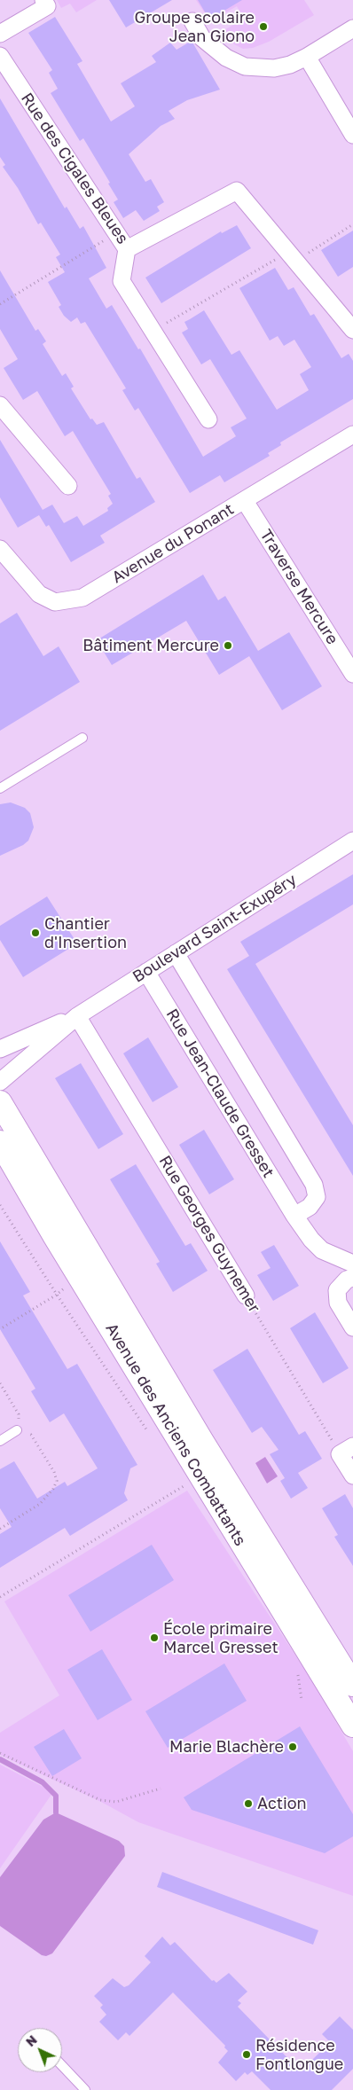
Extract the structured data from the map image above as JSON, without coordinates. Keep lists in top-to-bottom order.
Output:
{
  "streets": {
    "main road": ["Avenue des Anciens Combattants"],
    "street": [
      "Rue des Cigales Bleues",
      "Avenue du Ponant",
      "Traverse Mercure",
      "Boulevard Saint-Exupéry",
      "Rue Jean-Claude Gresset",
      "Rue Georges Guynemer"
    ]
  },
  "crossings": [
    ["Avenue du Ponant", "Traverse Mercure"],
    ["Boulevard Saint-Exupéry", "Rue Jean-Claude Gresset"],
    ["Boulevard Saint-Exupéry", "Rue Georges Guynemer"]
  ],
  "places": [
    "Groupe scolaire Jean Giono",
    "Bâtiment Mercure",
    "Chantier d'Insertion",
    "École primaire Marcel Gresset",
    "Marie Blachère",
    "Action",
    "Résidence Fontlongue"
  ],
  "north": "top left"
}
